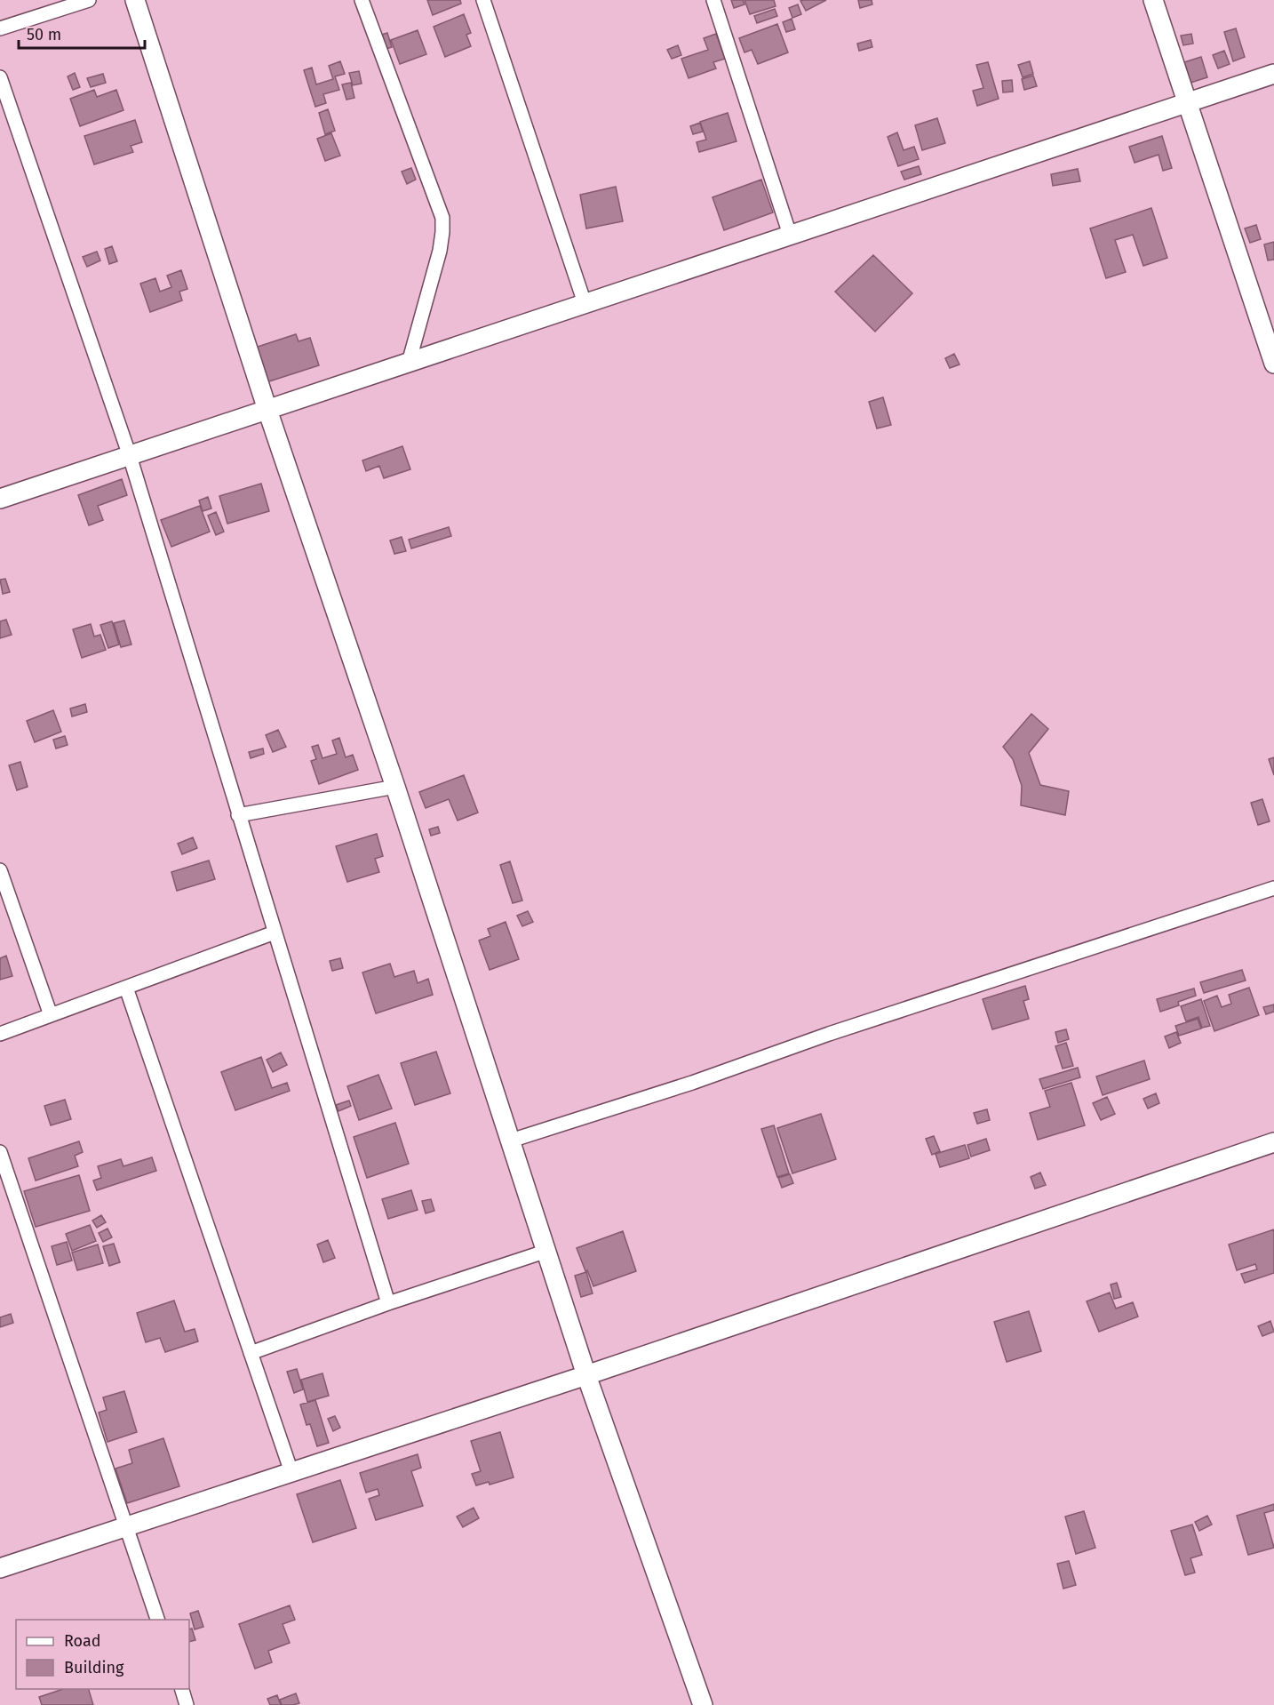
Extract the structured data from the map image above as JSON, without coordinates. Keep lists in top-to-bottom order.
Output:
{
  "legend": ["Road", "Building"],
  "scale_bar": "50 m"
}
